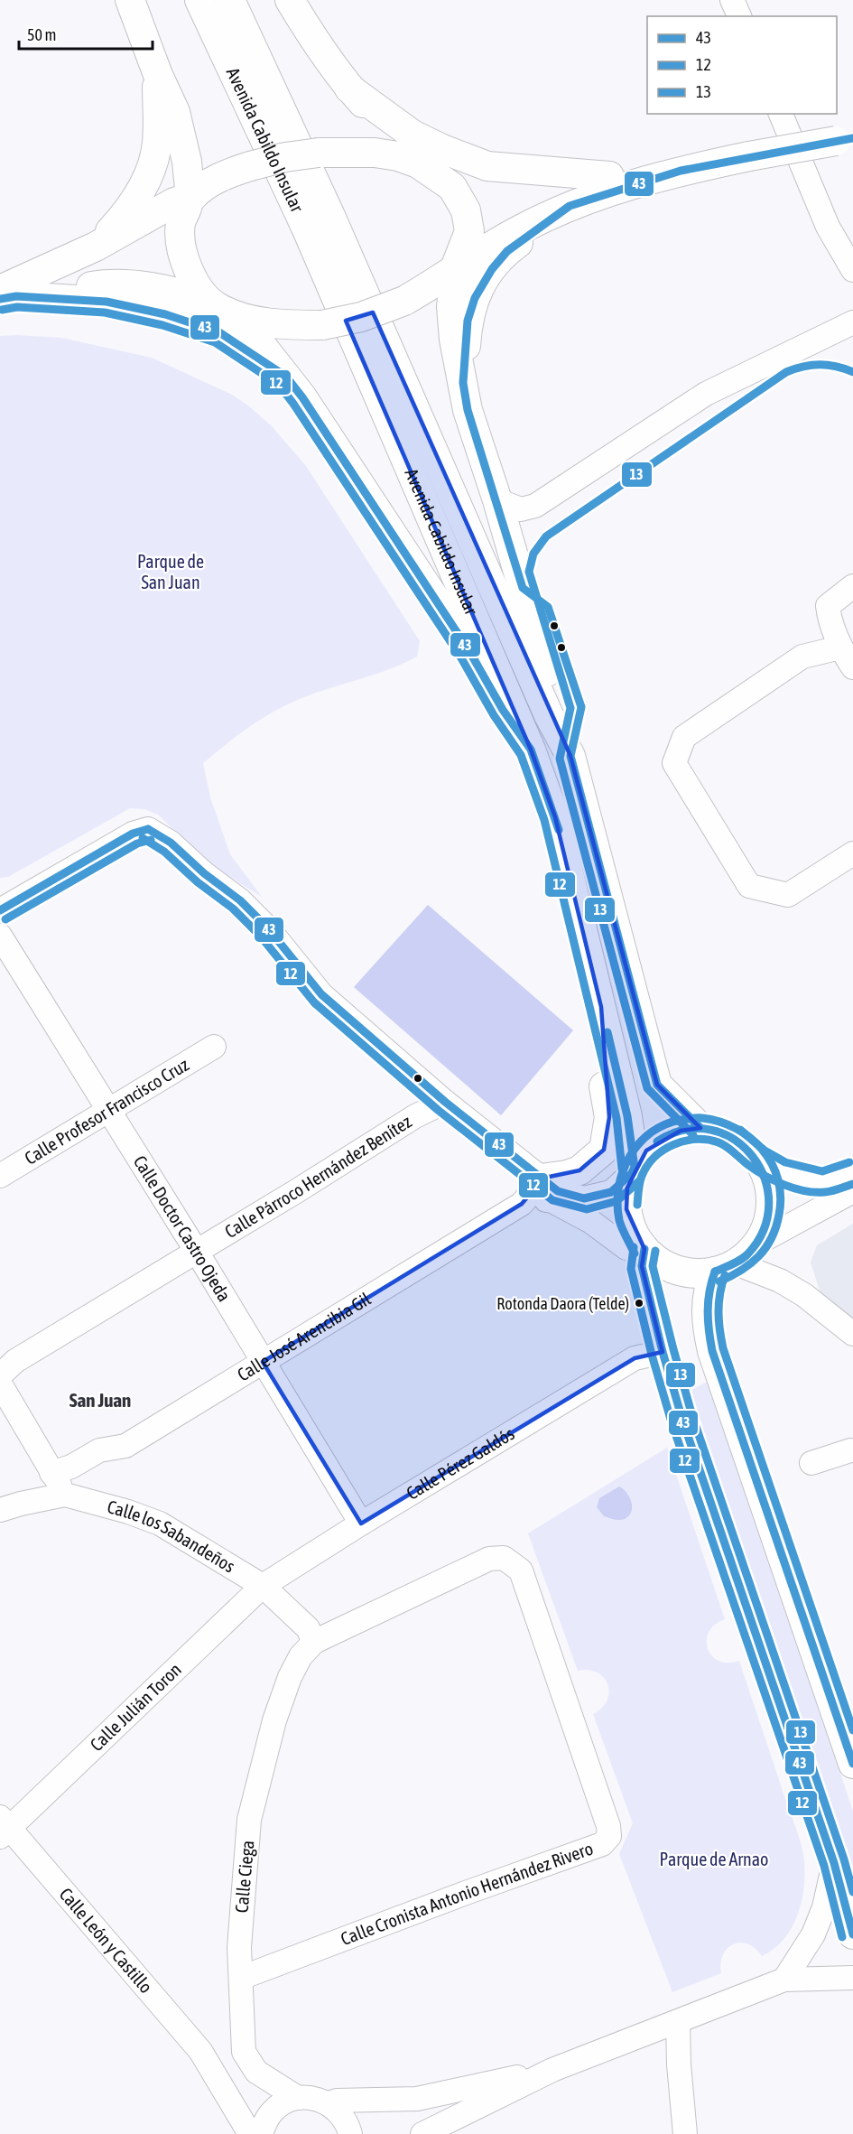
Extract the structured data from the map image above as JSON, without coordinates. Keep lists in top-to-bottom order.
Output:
{
  "streets": {
    "main road": ["Avenida Cabildo Insular"],
    "street": [
      "Calle Profesor Francisco Cruz",
      "Calle Párroco Hernández Benítez",
      "Calle Doctor Castro Ojeda",
      "Calle José Arencibia Gil",
      "Calle Pérez Galdós",
      "Calle los Sabandeños",
      "Calle Julián Toron",
      "Calle Ciega",
      "Calle Cronista Antonio Hernández Rivero",
      "Calle León y Castillo"
    ]
  },
  "crossings": [
    ["Calle Profesor Francisco Cruz", "Calle Doctor Castro Ojeda"],
    ["Calle Párroco Hernández Benítez", "Calle Doctor Castro Ojeda"],
    ["Calle Doctor Castro Ojeda", "Calle José Arencibia Gil"],
    ["Calle Doctor Castro Ojeda", "Calle Pérez Galdós"],
    ["Calle Pérez Galdós", "Calle los Sabandeños"],
    ["Calle Pérez Galdós", "Calle Julián Toron"],
    ["Calle los Sabandeños", "Calle Julián Toron"],
    ["Calle los Sabandeños", "Calle Ciega"],
    ["Calle los Sabandeños", "Calle Cronista Antonio Hernández Rivero"],
    ["Calle Julián Toron", "Calle León y Castillo"],
    ["Calle Ciega", "Calle Cronista Antonio Hernández Rivero"]
  ],
  "districts": ["San Juan"],
  "parks": ["Parque de San Juan", "Parque de Arnao"],
  "places": ["Rotonda Daora (Telde)"],
  "lines": ["transit line 43", "transit line 12", "transit line 13"],
  "legend": ["43", "12", "13"],
  "scale_bar": "50 m"
}
